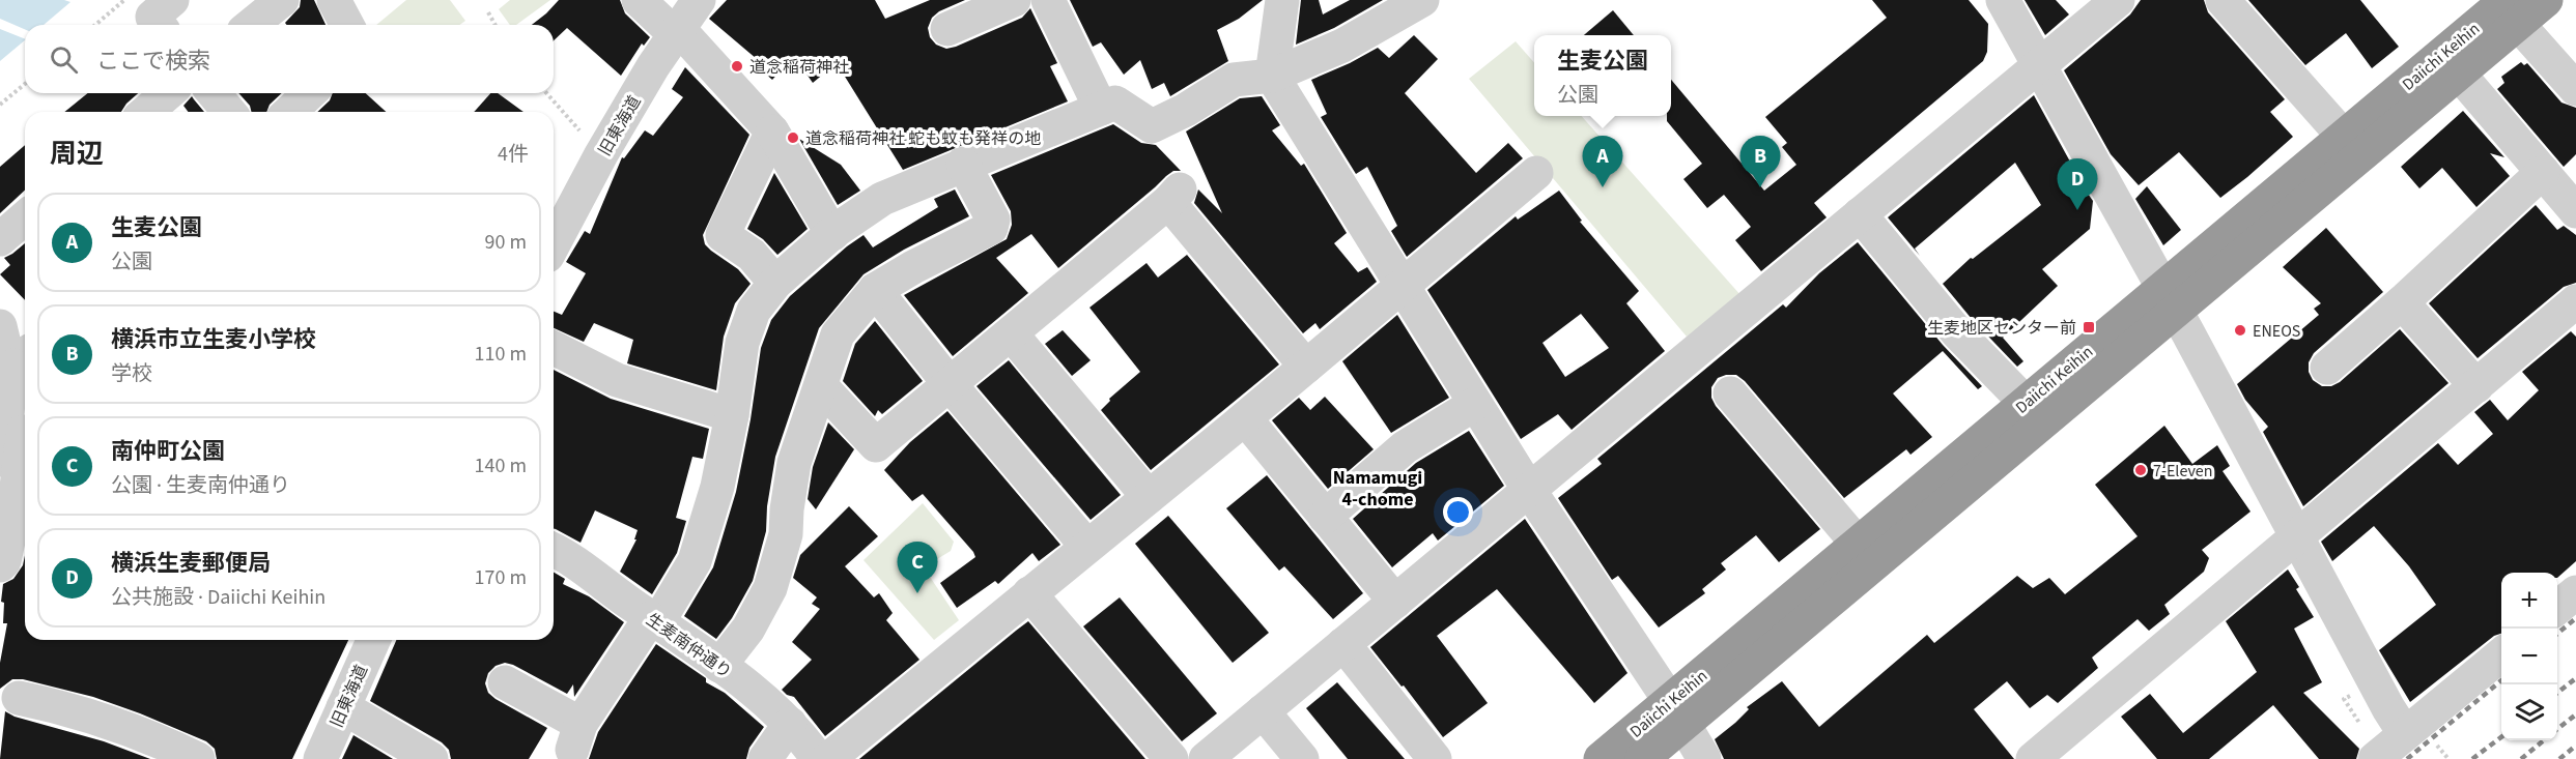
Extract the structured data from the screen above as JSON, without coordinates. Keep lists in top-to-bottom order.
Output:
{
  "streets": {
    "highway": ["Daiichi Keihin"],
    "street": ["旧東海道", "生麦南仲通り"]
  },
  "districts": ["Namamugi 4-chome"],
  "places": {
    "other": [
      "道念稲荷神社",
      "道念稲荷神社 蛇も蚊も発祥の地",
      "ENEOS",
      "7-Eleven"
    ],
    "transit": ["生麦地区センター前"]
  },
  "page": {
    "search": "ここで検索",
    "popup": ["生麦公園", "公園"],
    "heading": ["周辺", "4件"],
    "pins": [
      "A",
      "B",
      "D",
      "C"
    ],
    "list": [
      {
        "mark": "A",
        "name": "生麦公園",
        "note": "公園",
        "value": "90 m"
      },
      {
        "mark": "B",
        "name": "横浜市立生麦小学校",
        "note": "学校",
        "value": "110 m"
      },
      {
        "mark": "C",
        "name": "南仲町公園",
        "note": "公園 · 生麦南仲通り",
        "value": "140 m"
      },
      {
        "mark": "D",
        "name": "横浜生麦郵便局",
        "note": "公共施設 · Daiichi Keihin",
        "value": "170 m"
      }
    ],
    "map_buttons": ["+", "−"]
  }
}
